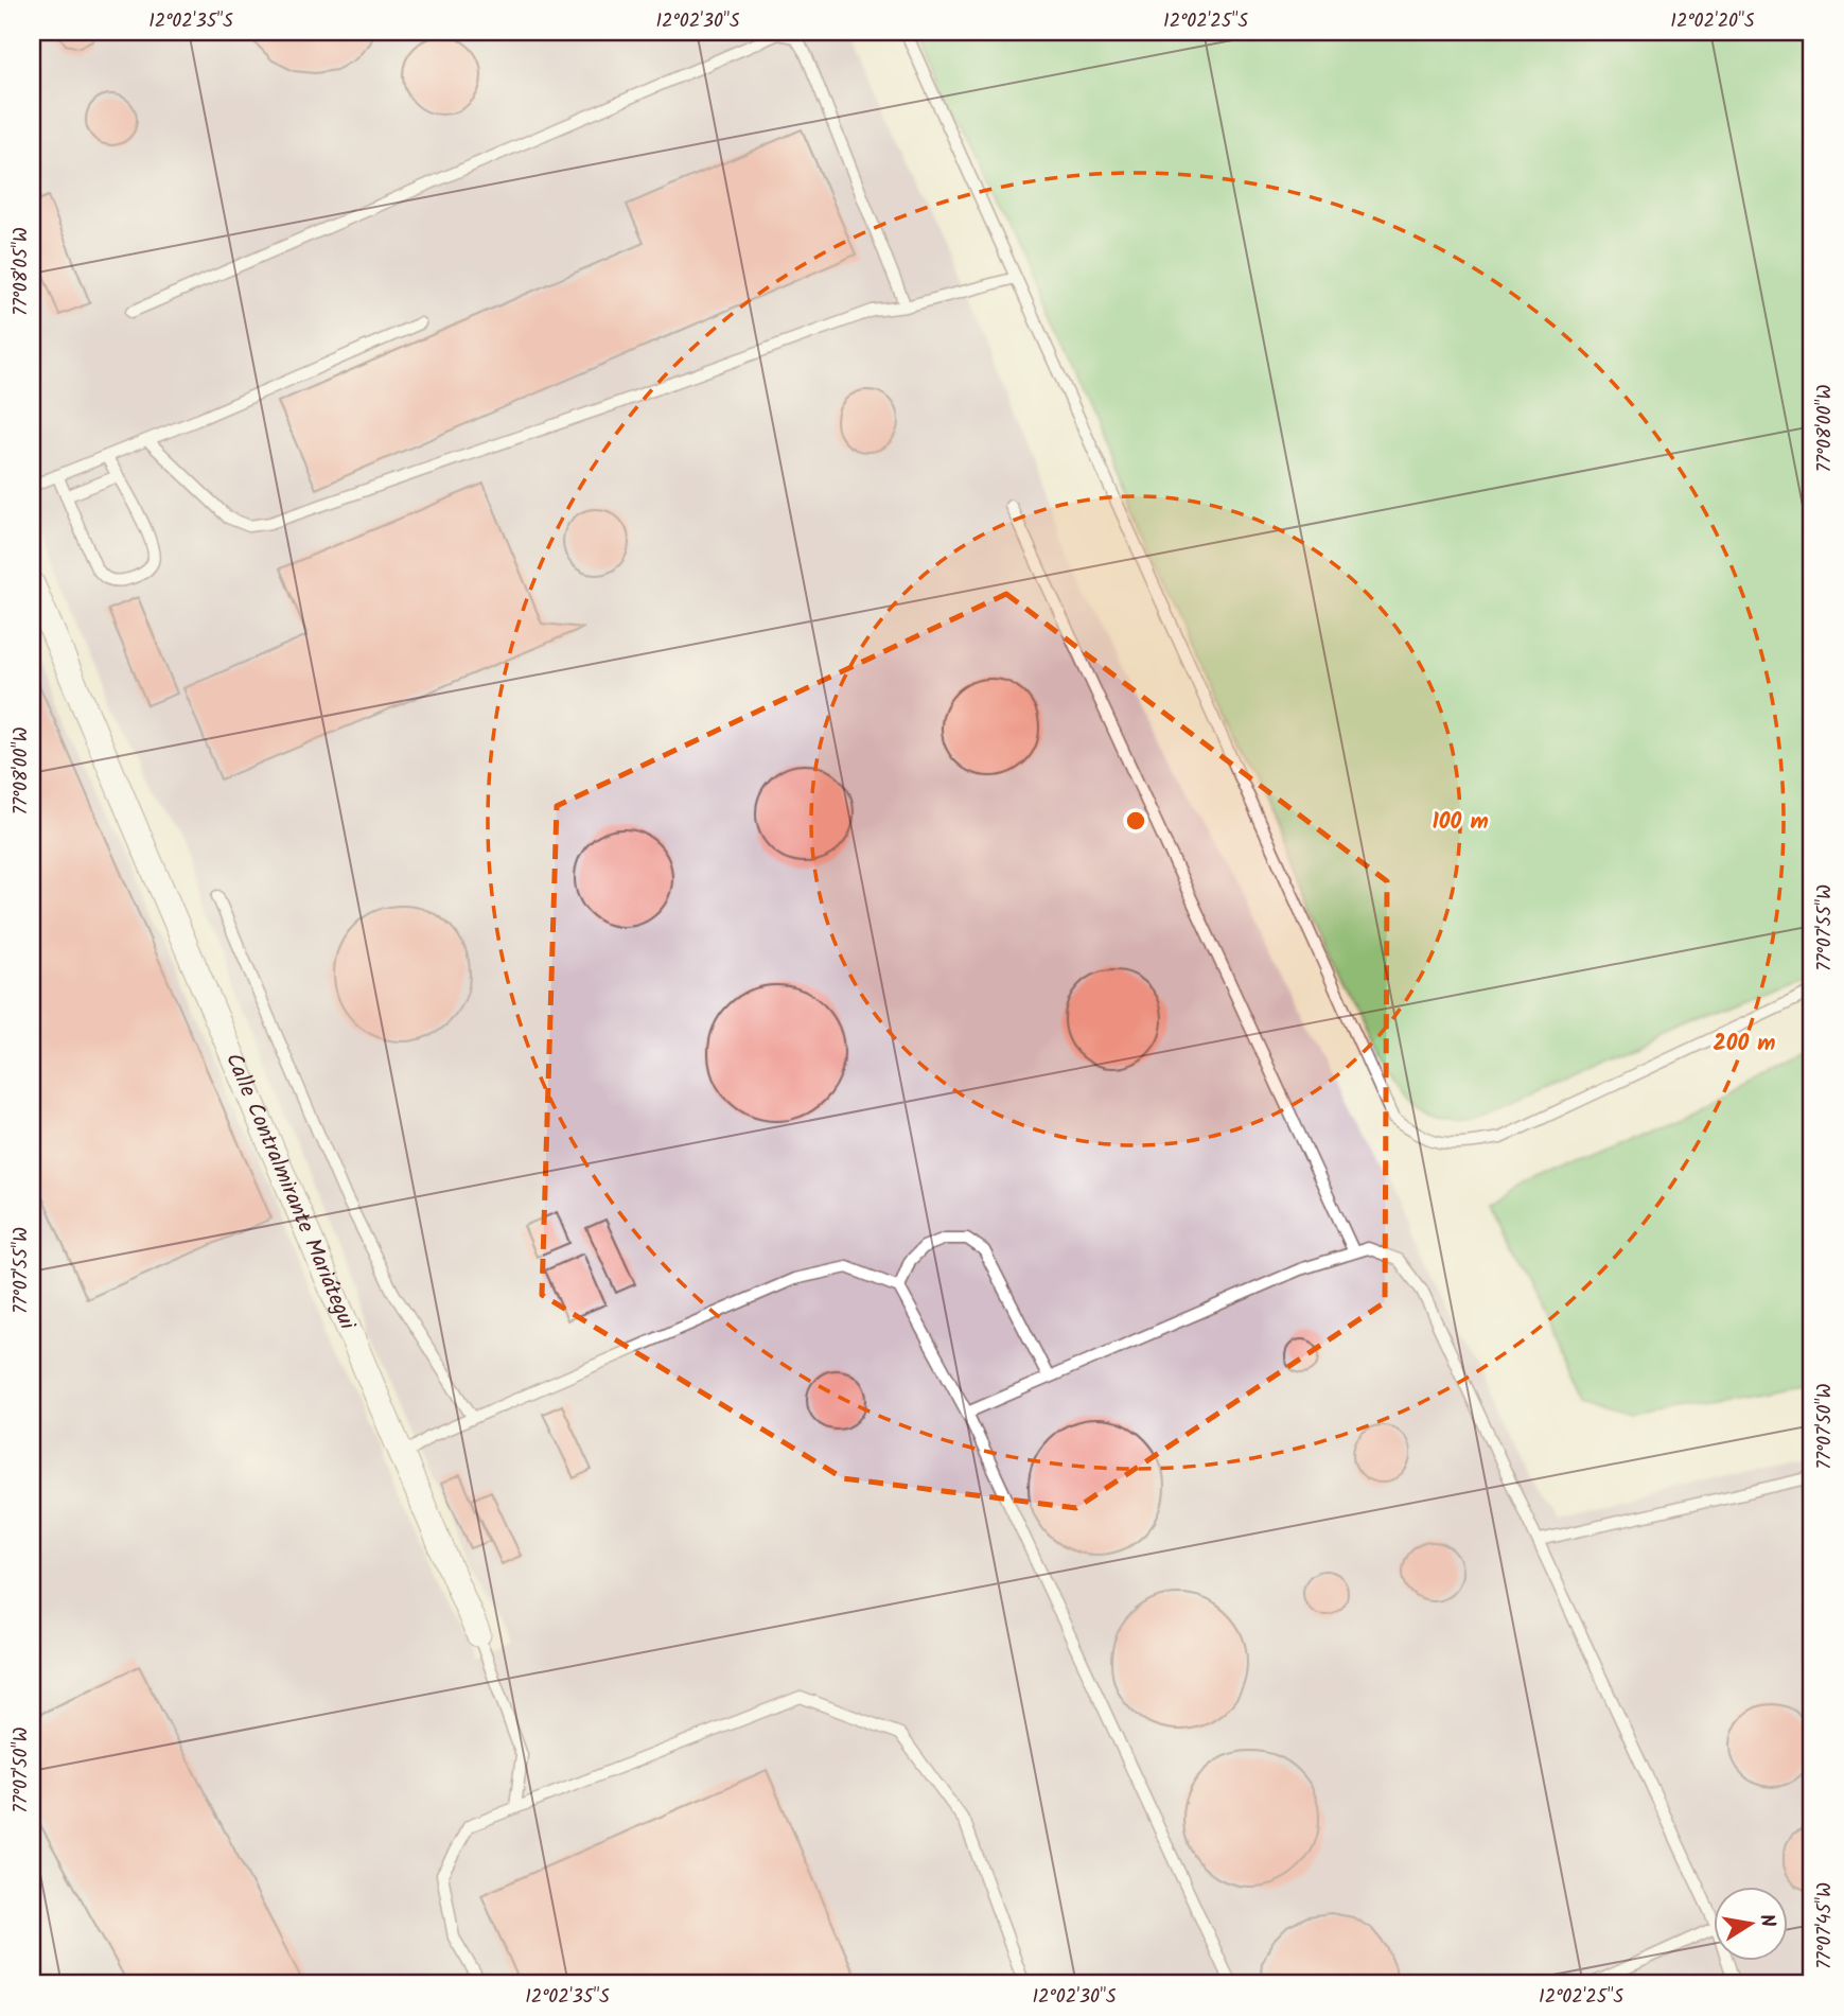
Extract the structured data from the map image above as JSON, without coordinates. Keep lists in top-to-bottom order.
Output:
{
  "streets": {
    "street": ["Calle Contralmirante Mariátegui"]
  },
  "north": "right",
  "coordinates": [
    "12°02'35\"S",
    "12°02'30\"S",
    "12°02'25\"S",
    "12°02'20\"S",
    "77°08'05\"W",
    "77°08'00\"W",
    "77°07'55\"W",
    "77°07'50\"W",
    "77°07'45\"W"
  ],
  "rings": ["100 m", "200 m"]
}
